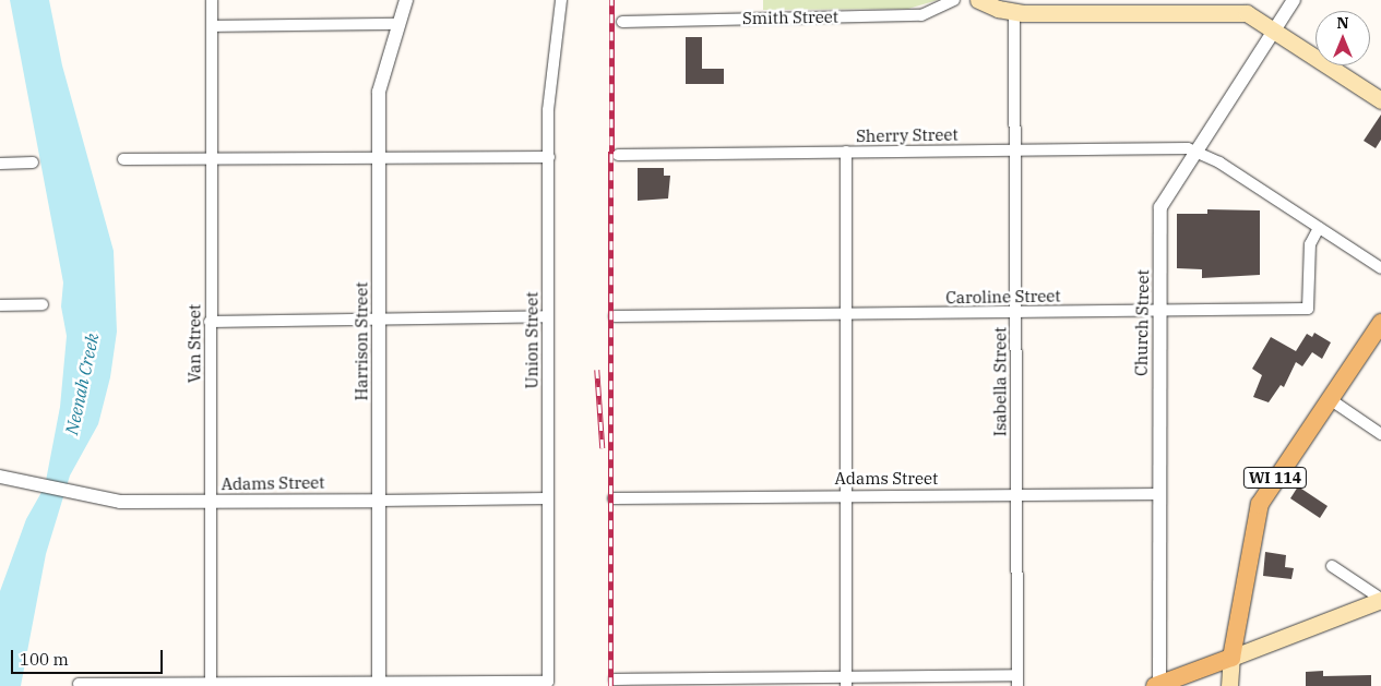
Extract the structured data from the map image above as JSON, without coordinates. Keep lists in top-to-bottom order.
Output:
{
  "streets": {
    "main road": ["WI 114"],
    "street": [
      "Smith Street",
      "Sherry Street",
      "Caroline Street",
      "Church Street",
      "Union Street",
      "Harrison Street",
      "Van Street",
      "Isabella Street",
      "Adams Street"
    ]
  },
  "crossings": [
    ["Sherry Street", "Church Street"],
    ["Sherry Street", "Isabella Street"],
    ["Caroline Street", "Church Street"],
    ["Caroline Street", "Isabella Street"],
    ["Church Street", "Adams Street"],
    ["Union Street", "Harrison Street"],
    ["Union Street", "Adams Street"],
    ["Harrison Street", "Adams Street"],
    ["Van Street", "Adams Street"],
    ["Isabella Street", "Adams Street"]
  ],
  "water": ["Neenah Creek"],
  "scale_bar": "100 m",
  "north": "top"
}
